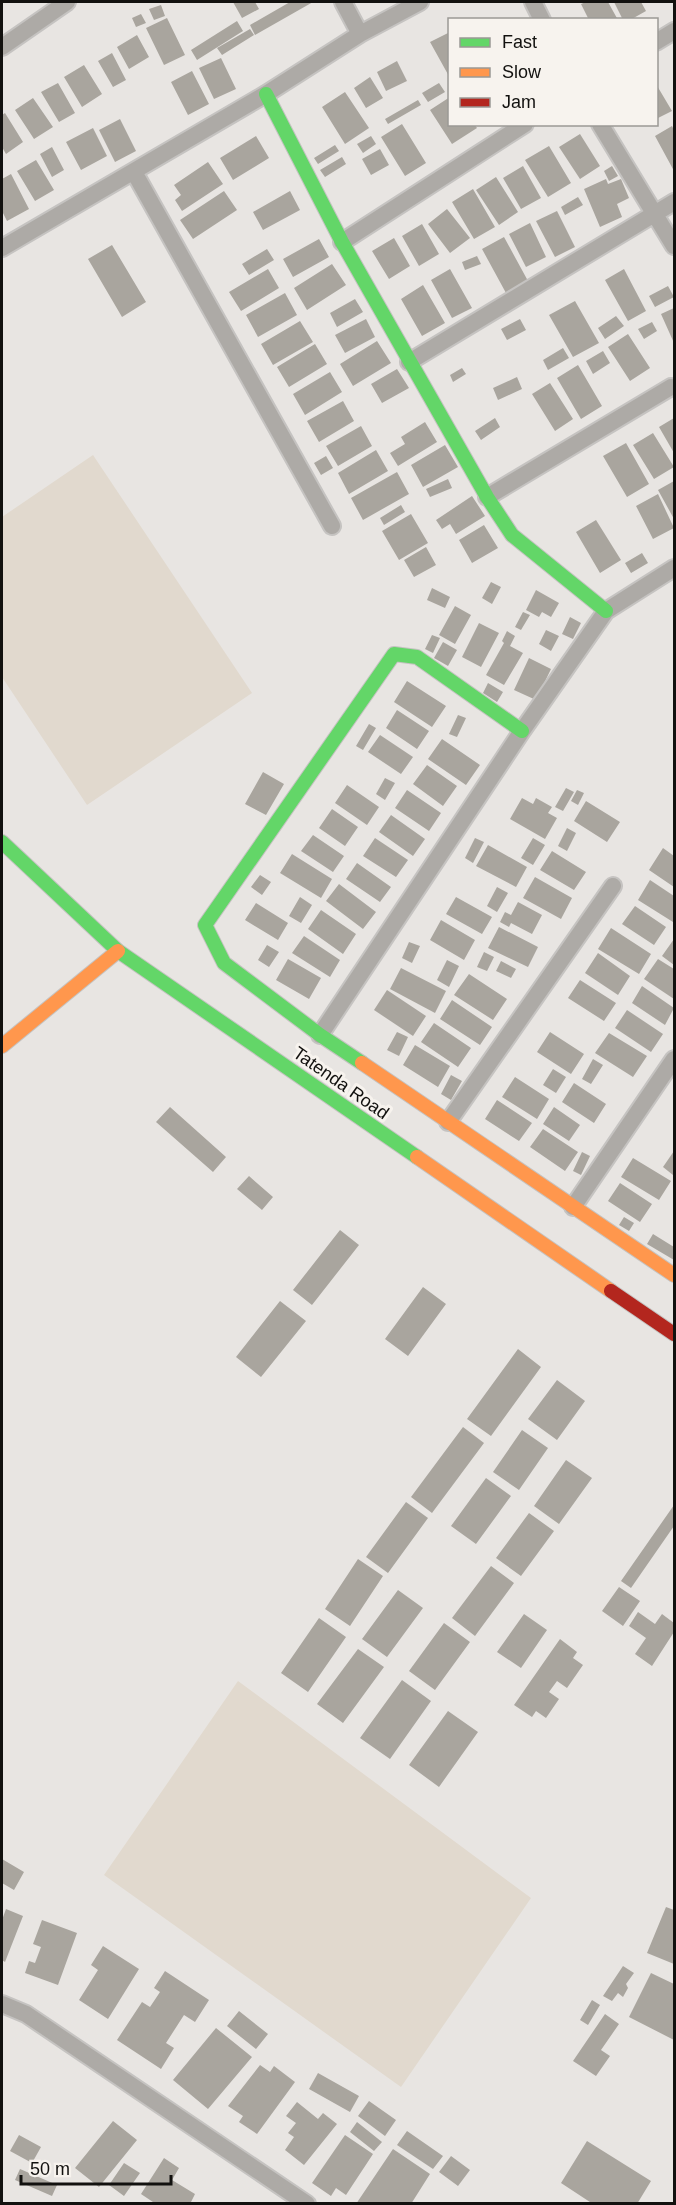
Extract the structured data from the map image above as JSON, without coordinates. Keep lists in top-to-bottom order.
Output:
{
  "streets": {
    "street": ["Tatenda Road"]
  },
  "legend": ["Fast", "Slow", "Jam"],
  "scale_bar": "50 m"
}
